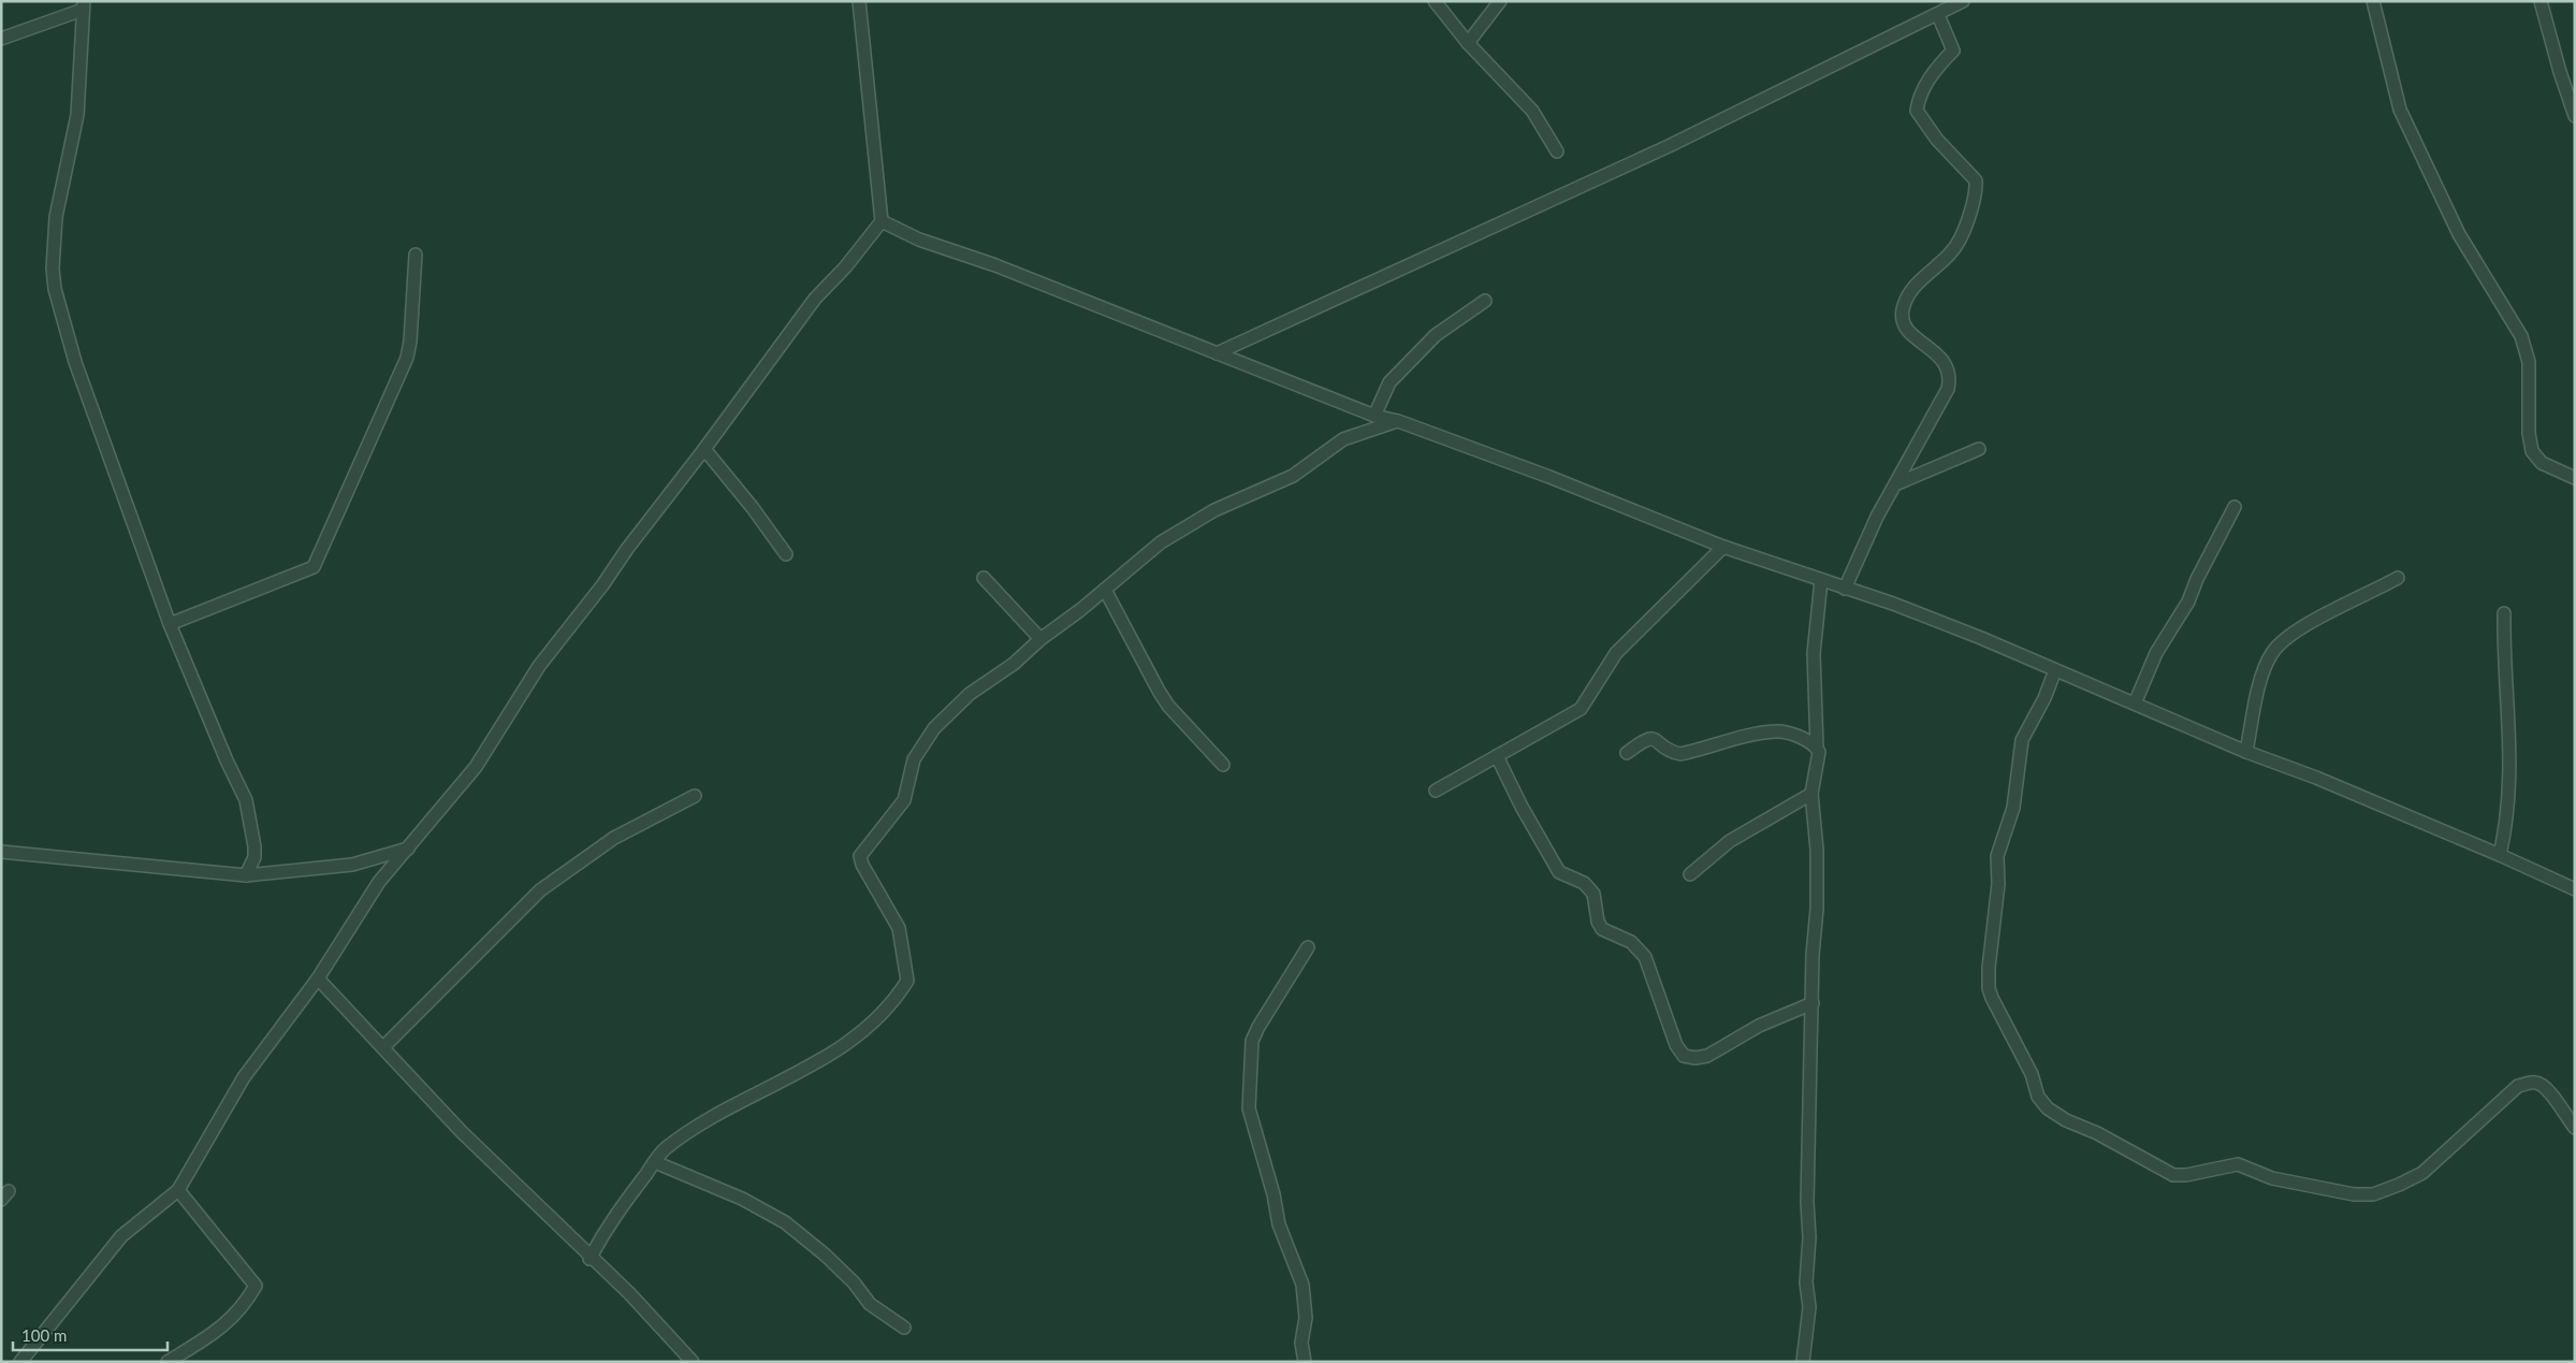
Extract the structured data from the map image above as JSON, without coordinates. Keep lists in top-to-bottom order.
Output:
{
  "scale_bar": "100 m"
}
